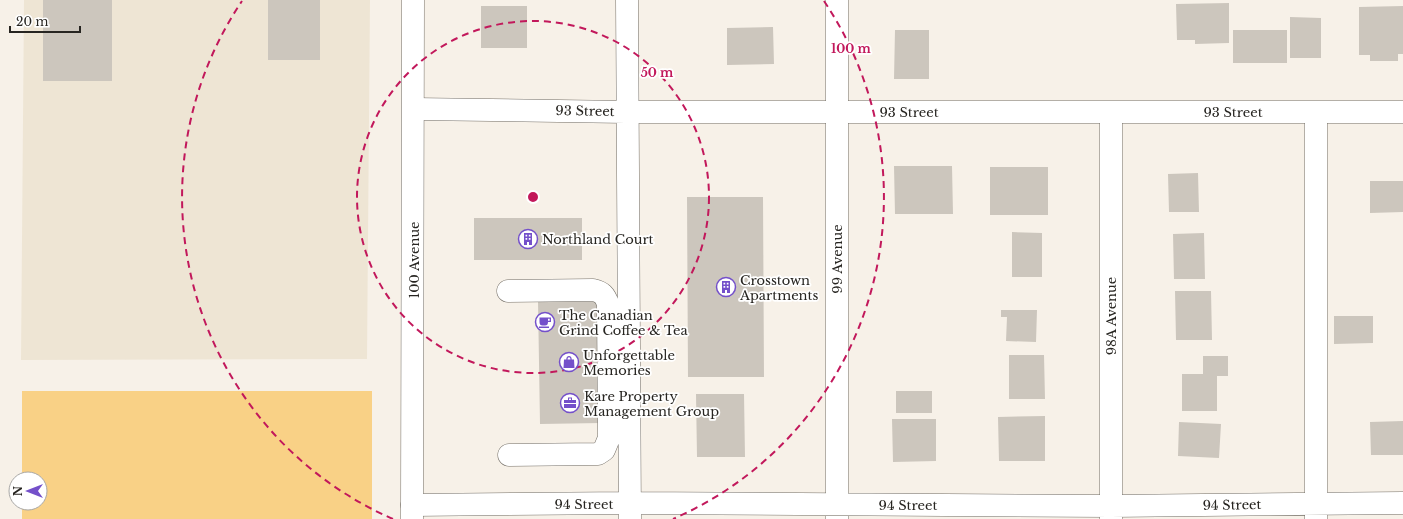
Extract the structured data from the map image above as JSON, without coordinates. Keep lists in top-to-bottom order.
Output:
{
  "streets": {
    "street": [
      "93 Street",
      "99 Avenue",
      "100 Avenue",
      "98A Avenue",
      "94 Street"
    ]
  },
  "crossings": [
    ["93 Street", "99 Avenue"],
    ["93 Street", "100 Avenue"],
    ["93 Street", "98A Avenue"],
    ["99 Avenue", "94 Street"],
    ["100 Avenue", "94 Street"],
    ["98A Avenue", "94 Street"]
  ],
  "places": {
    "building": ["Northland Court", "Crosstown Apartments"],
    "cafe": ["The Canadian Grind Coffee & Tea"],
    "shop": ["Unforgettable Memories"],
    "office": ["Kare Property Management Group"]
  },
  "scale_bar": "20 m",
  "north": "left",
  "rings": ["100 m", "50 m"]
}
